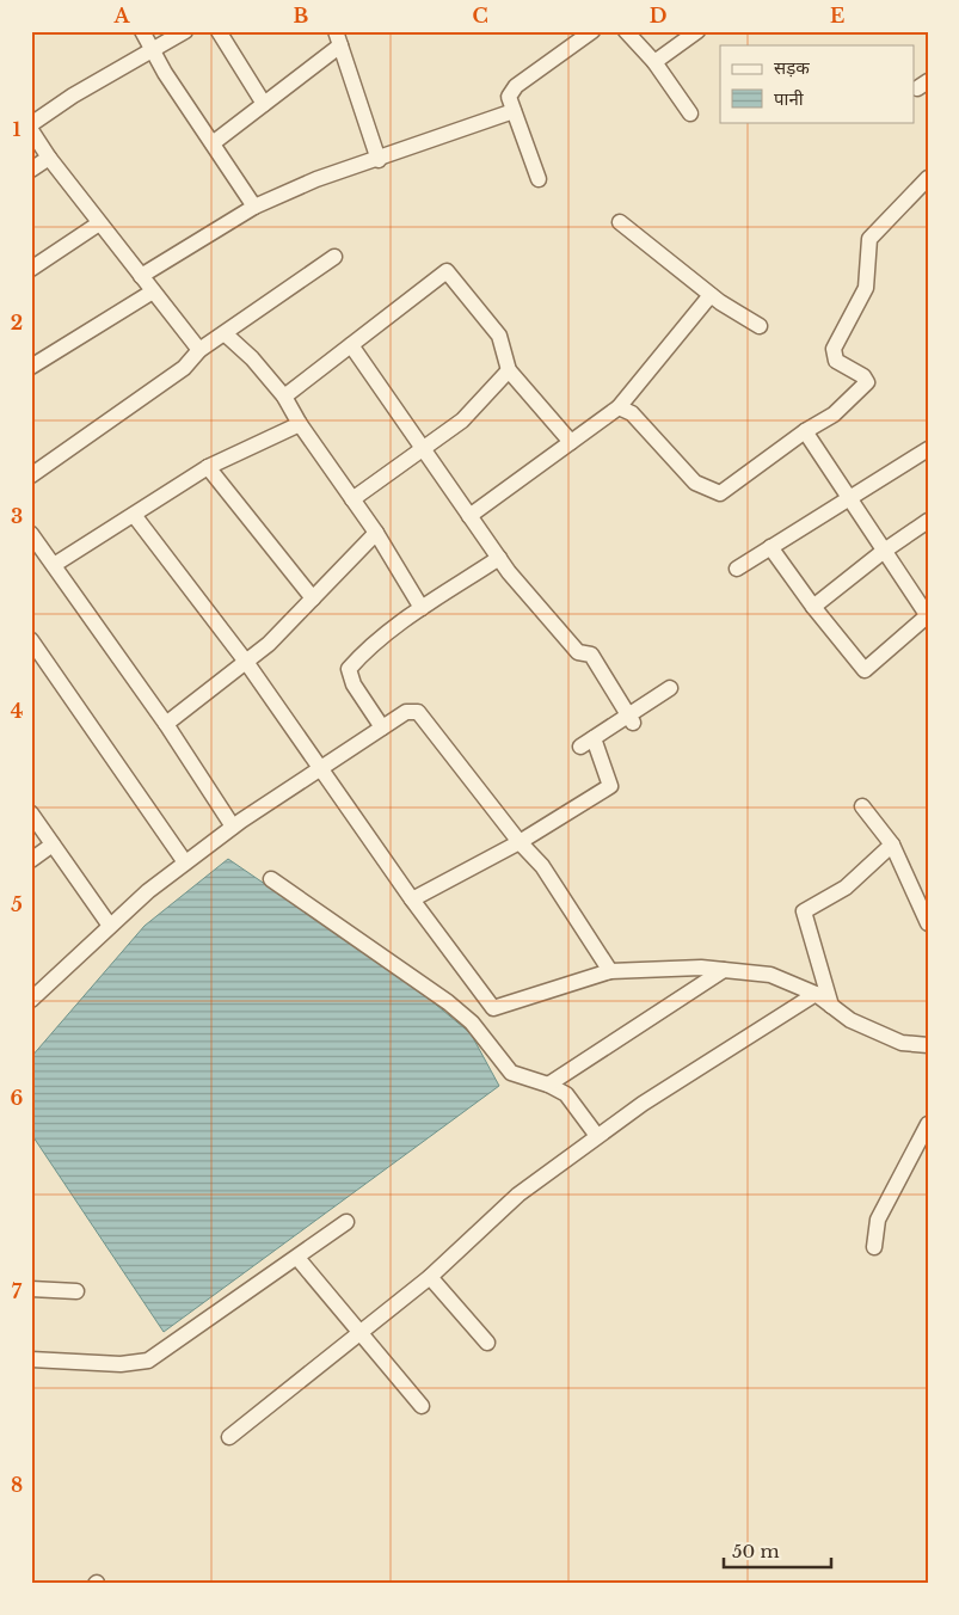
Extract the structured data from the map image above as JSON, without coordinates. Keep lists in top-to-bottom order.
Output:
{
  "legend": ["सड़क", "पानी"],
  "scale_bar": "50 m",
  "grid": {
    "columns": [
      "A",
      "B",
      "C",
      "D",
      "E"
    ],
    "rows": [
      "1",
      "2",
      "3",
      "4",
      "5",
      "6",
      "7",
      "8"
    ]
  }
}
